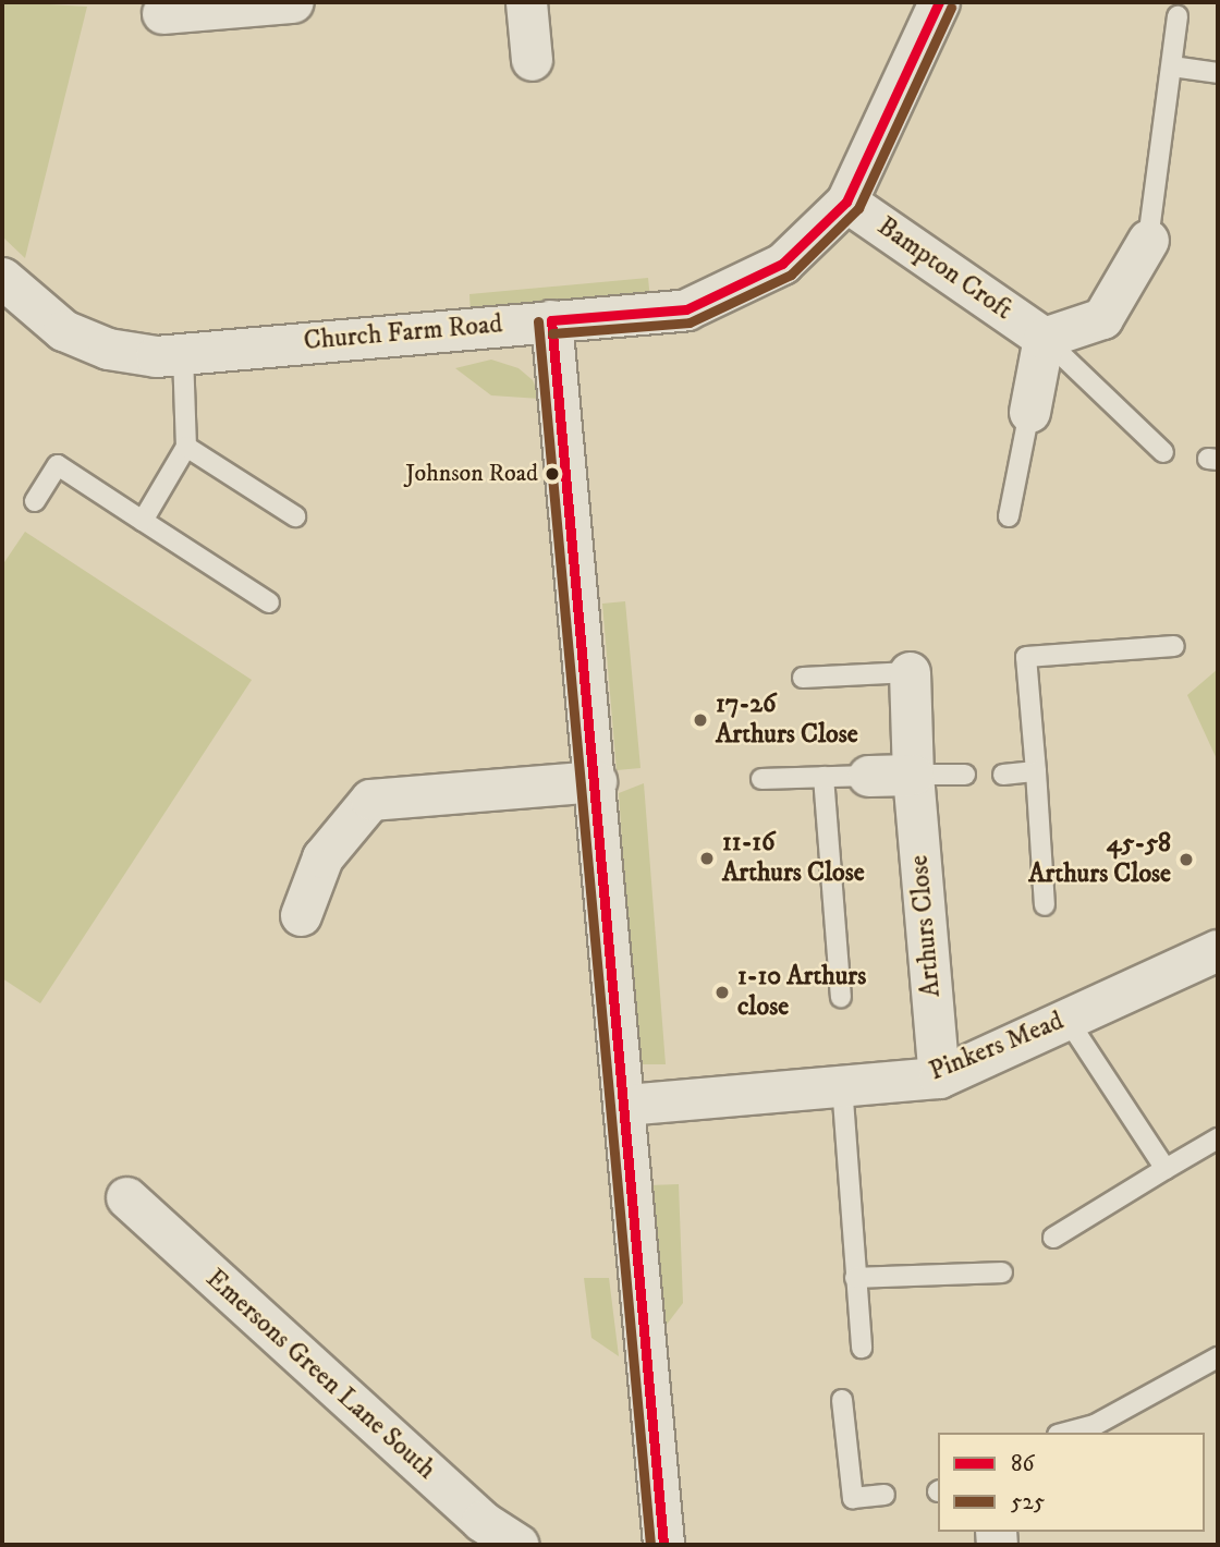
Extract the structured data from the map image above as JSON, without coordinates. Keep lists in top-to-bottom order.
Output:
{
  "streets": {
    "street": [
      "Bampton Croft",
      "Church Farm Road",
      "Arthurs Close",
      "Pinkers Mead",
      "Emersons Green Lane South"
    ]
  },
  "crossings": [
    ["Bampton Croft", "Church Farm Road"],
    ["Arthurs Close", "Pinkers Mead"]
  ],
  "places": [
    "Johnson Road",
    "17-26 Arthurs Close",
    "11-16 Arthurs Close",
    "45-58 Arthurs Close",
    "1-10 Arthurs close"
  ],
  "lines": ["transit line 86", "transit line 525"],
  "legend": ["86", "525"]
}
